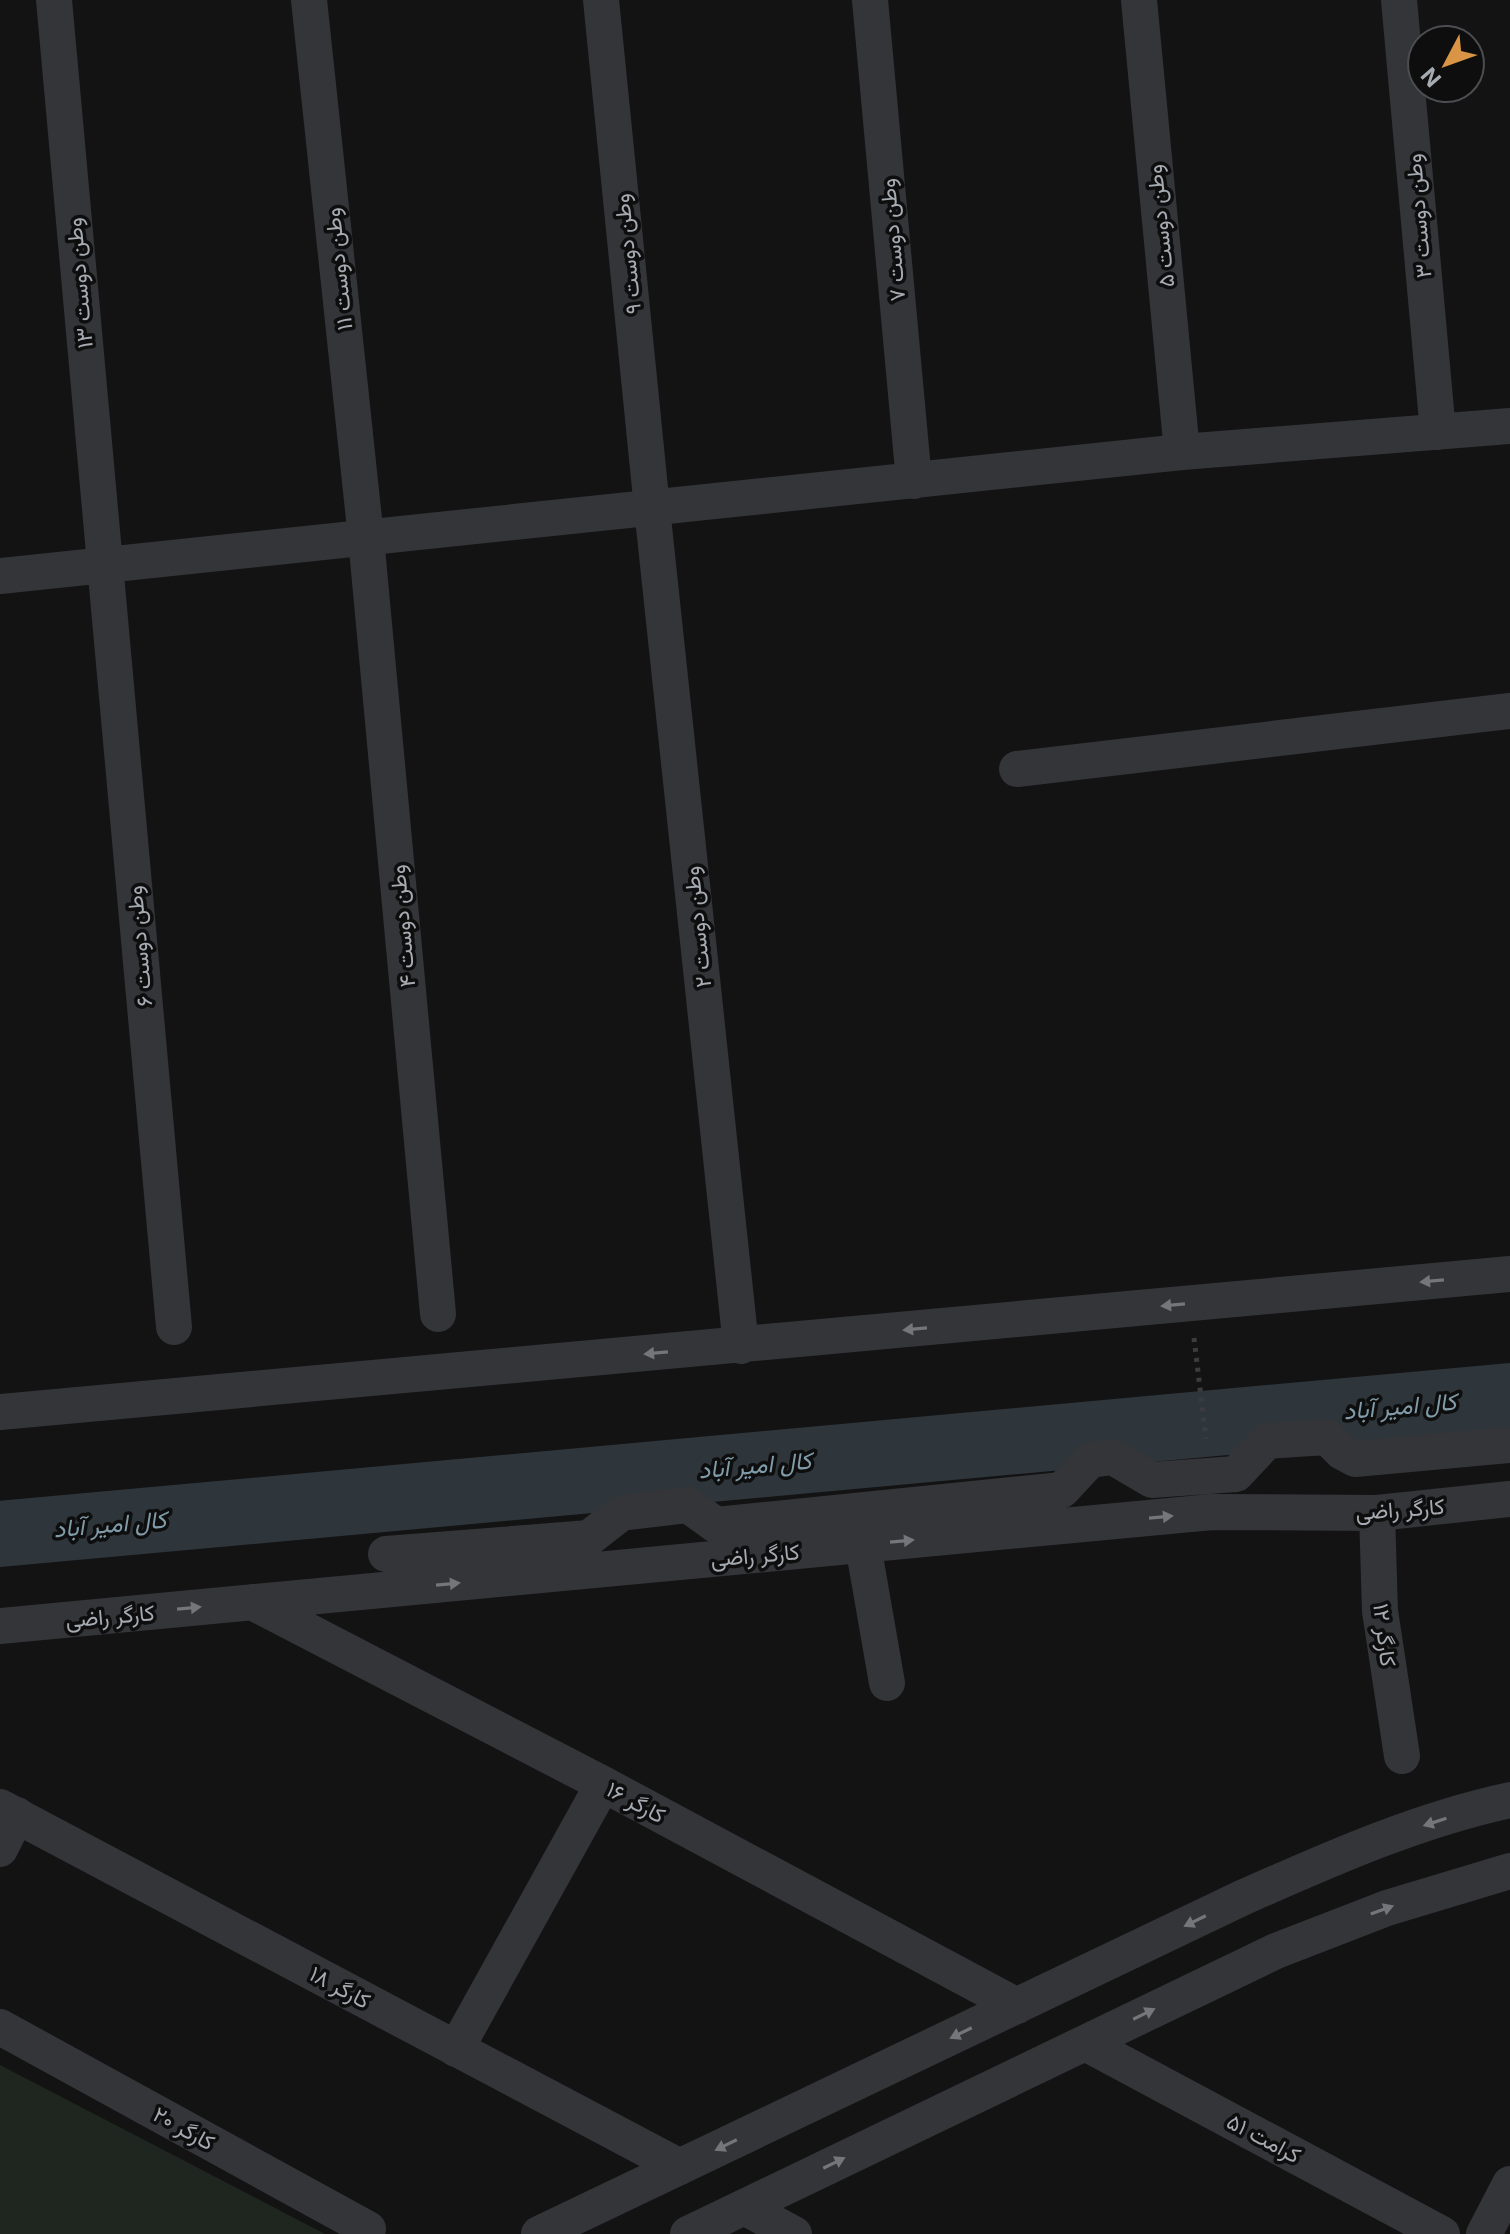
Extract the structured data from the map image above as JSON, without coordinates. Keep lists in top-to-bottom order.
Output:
{
  "streets": {
    "street": [
      "وطن دوست ۳",
      "وطن دوست ۵",
      "وطن دوست ۷",
      "وطن دوست ۹",
      "وطن دوست ۱۱",
      "وطن دوست ۱۳",
      "وطن دوست ۴",
      "وطن دوست ۲",
      "وطن دوست ۶",
      "کارگر راضی",
      "کارگر ۱۲",
      "کارگر ۱۶",
      "کارگر ۱۸",
      "کارگر ۲۰",
      "کرامت ۵۱"
    ]
  },
  "crossings": [
    ["وطن دوست ۹", "وطن دوست ۲"],
    ["وطن دوست ۱۱", "وطن دوست ۴"],
    ["وطن دوست ۱۳", "وطن دوست ۶"],
    ["کارگر راضی", "کارگر ۱۲"],
    ["کارگر راضی", "کارگر ۱۶"]
  ],
  "water": ["کال امیر آباد"],
  "north": "bottom left"
}
